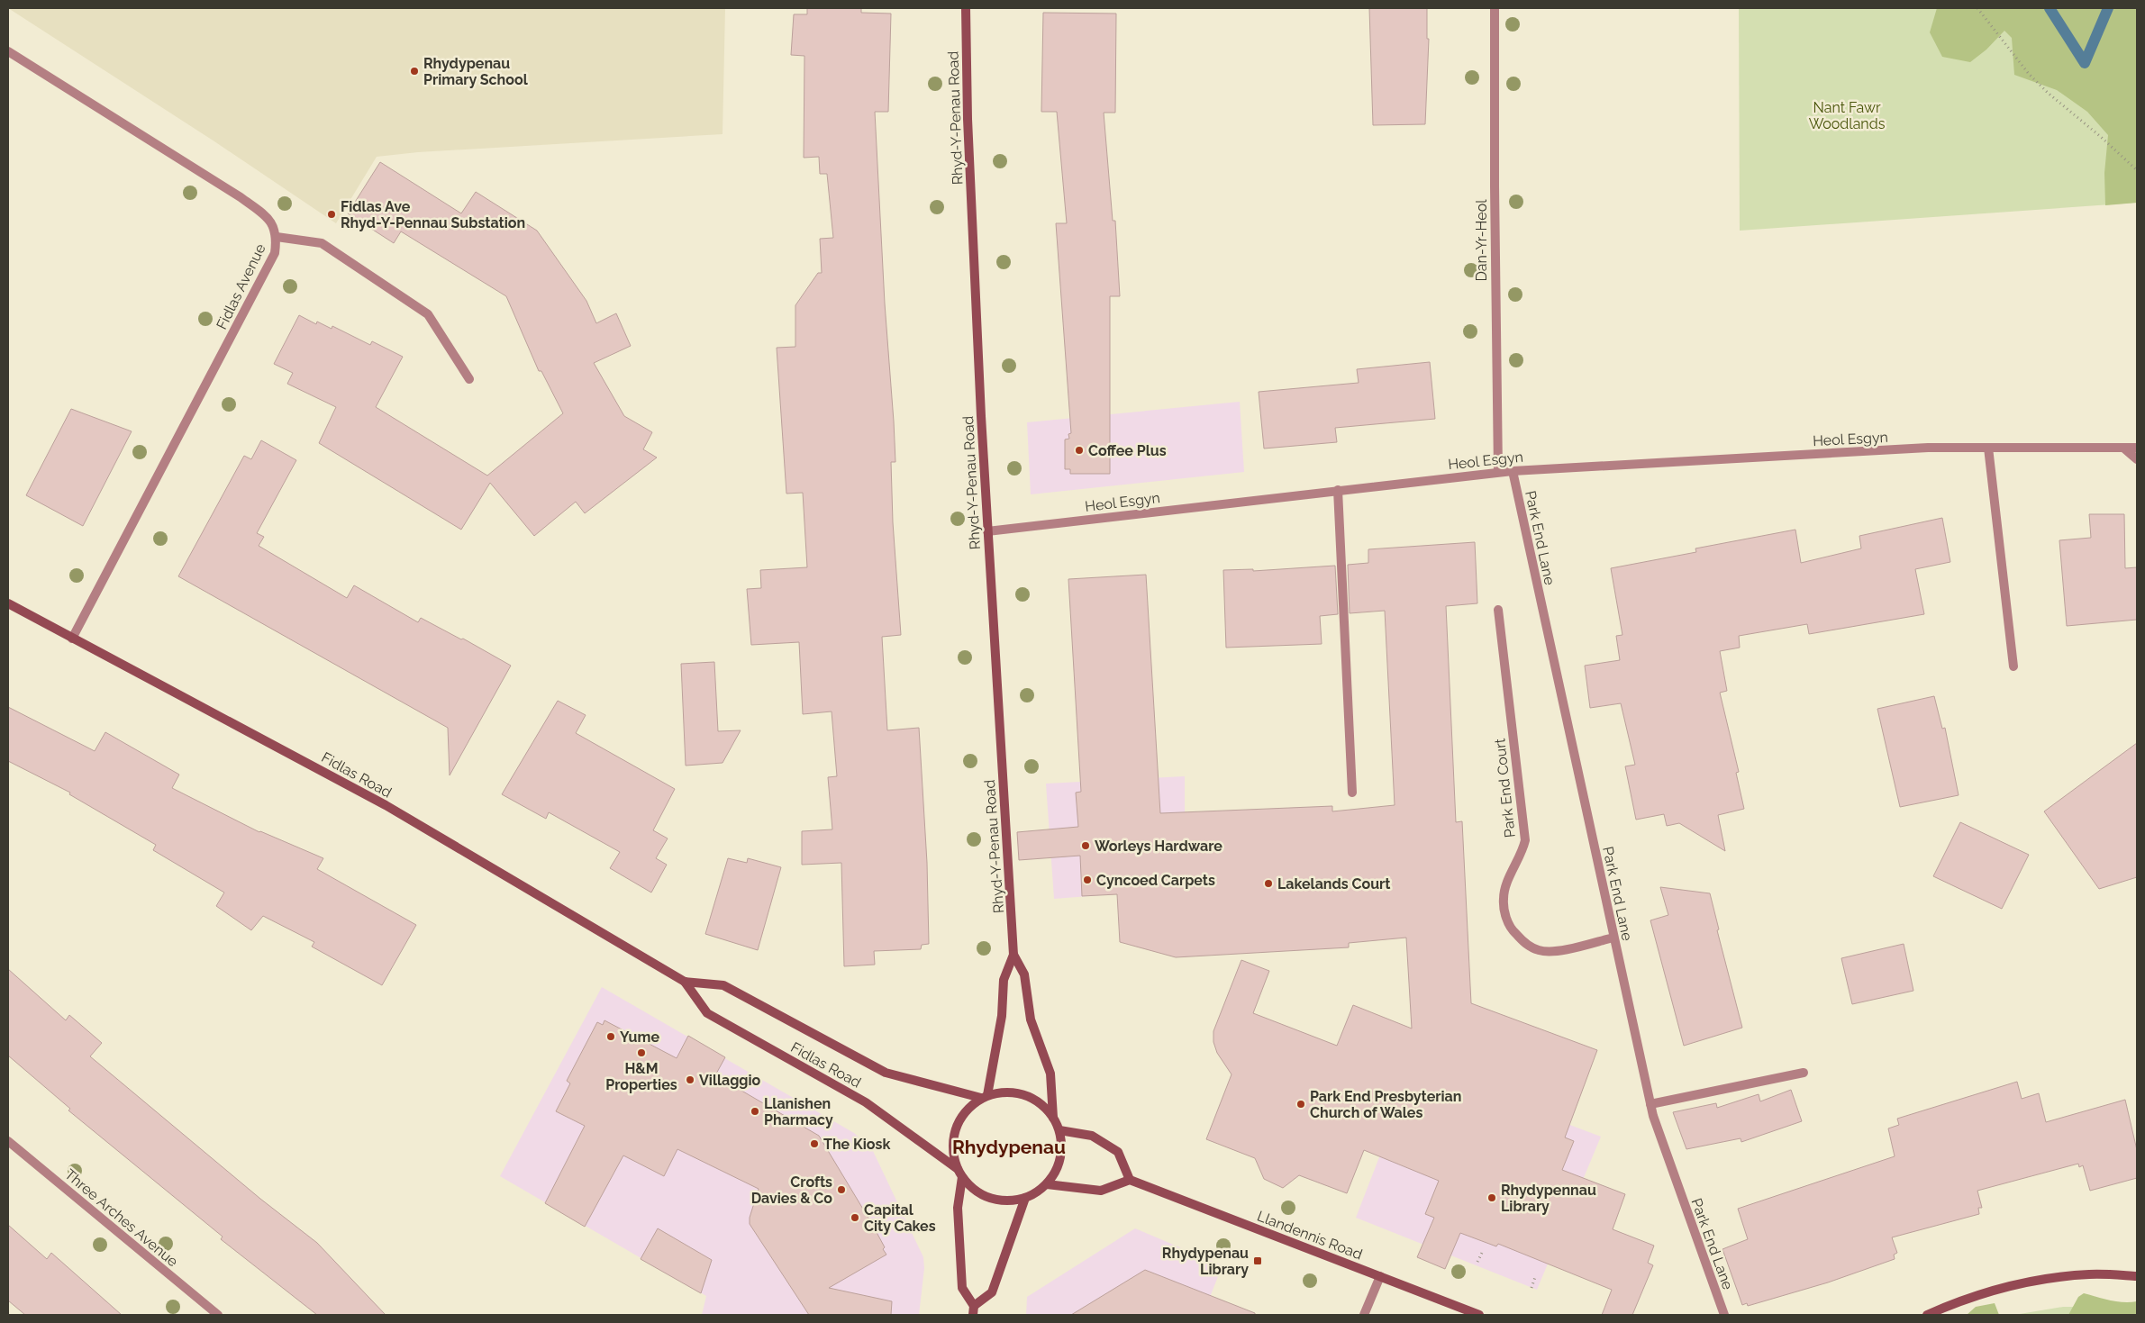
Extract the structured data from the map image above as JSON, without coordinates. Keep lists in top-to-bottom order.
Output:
{
  "streets": {
    "street": [
      "Rhyd-Y-Penau Road",
      "Dan-Yr-Heol",
      "Fidlas Avenue",
      "Heol Esgyn",
      "Park End Lane",
      "Fidlas Road",
      "Park End Court",
      "Three Arches Avenue",
      "Llandennis Road"
    ]
  },
  "crossings": [
    ["Rhyd-Y-Penau Road", "Heol Esgyn"],
    ["Rhyd-Y-Penau Road", "Fidlas Road"],
    ["Dan-Yr-Heol", "Heol Esgyn"],
    ["Fidlas Avenue", "Fidlas Road"],
    ["Heol Esgyn", "Park End Lane"],
    ["Park End Lane", "Park End Court"]
  ],
  "districts": ["Rhydypenau"],
  "parks": ["Nant Fawr Woodlands"],
  "places": {
    "other": [
      "Rhydypenau Primary School",
      "Fidlas Ave Rhyd-Y-Pennau Substation",
      "Coffee Plus",
      "Worleys Hardware",
      "Cyncoed Carpets",
      "Lakelands Court",
      "Yume",
      "H&M Properties",
      "Villaggio",
      "Park End Presbyterian Church of Wales",
      "Llanishen Pharmacy",
      "The Kiosk",
      "Crofts Davies & Co",
      "Rhydypennau Library",
      "Capital City Cakes"
    ],
    "transit": ["Rhydypenau Library"]
  }
}
